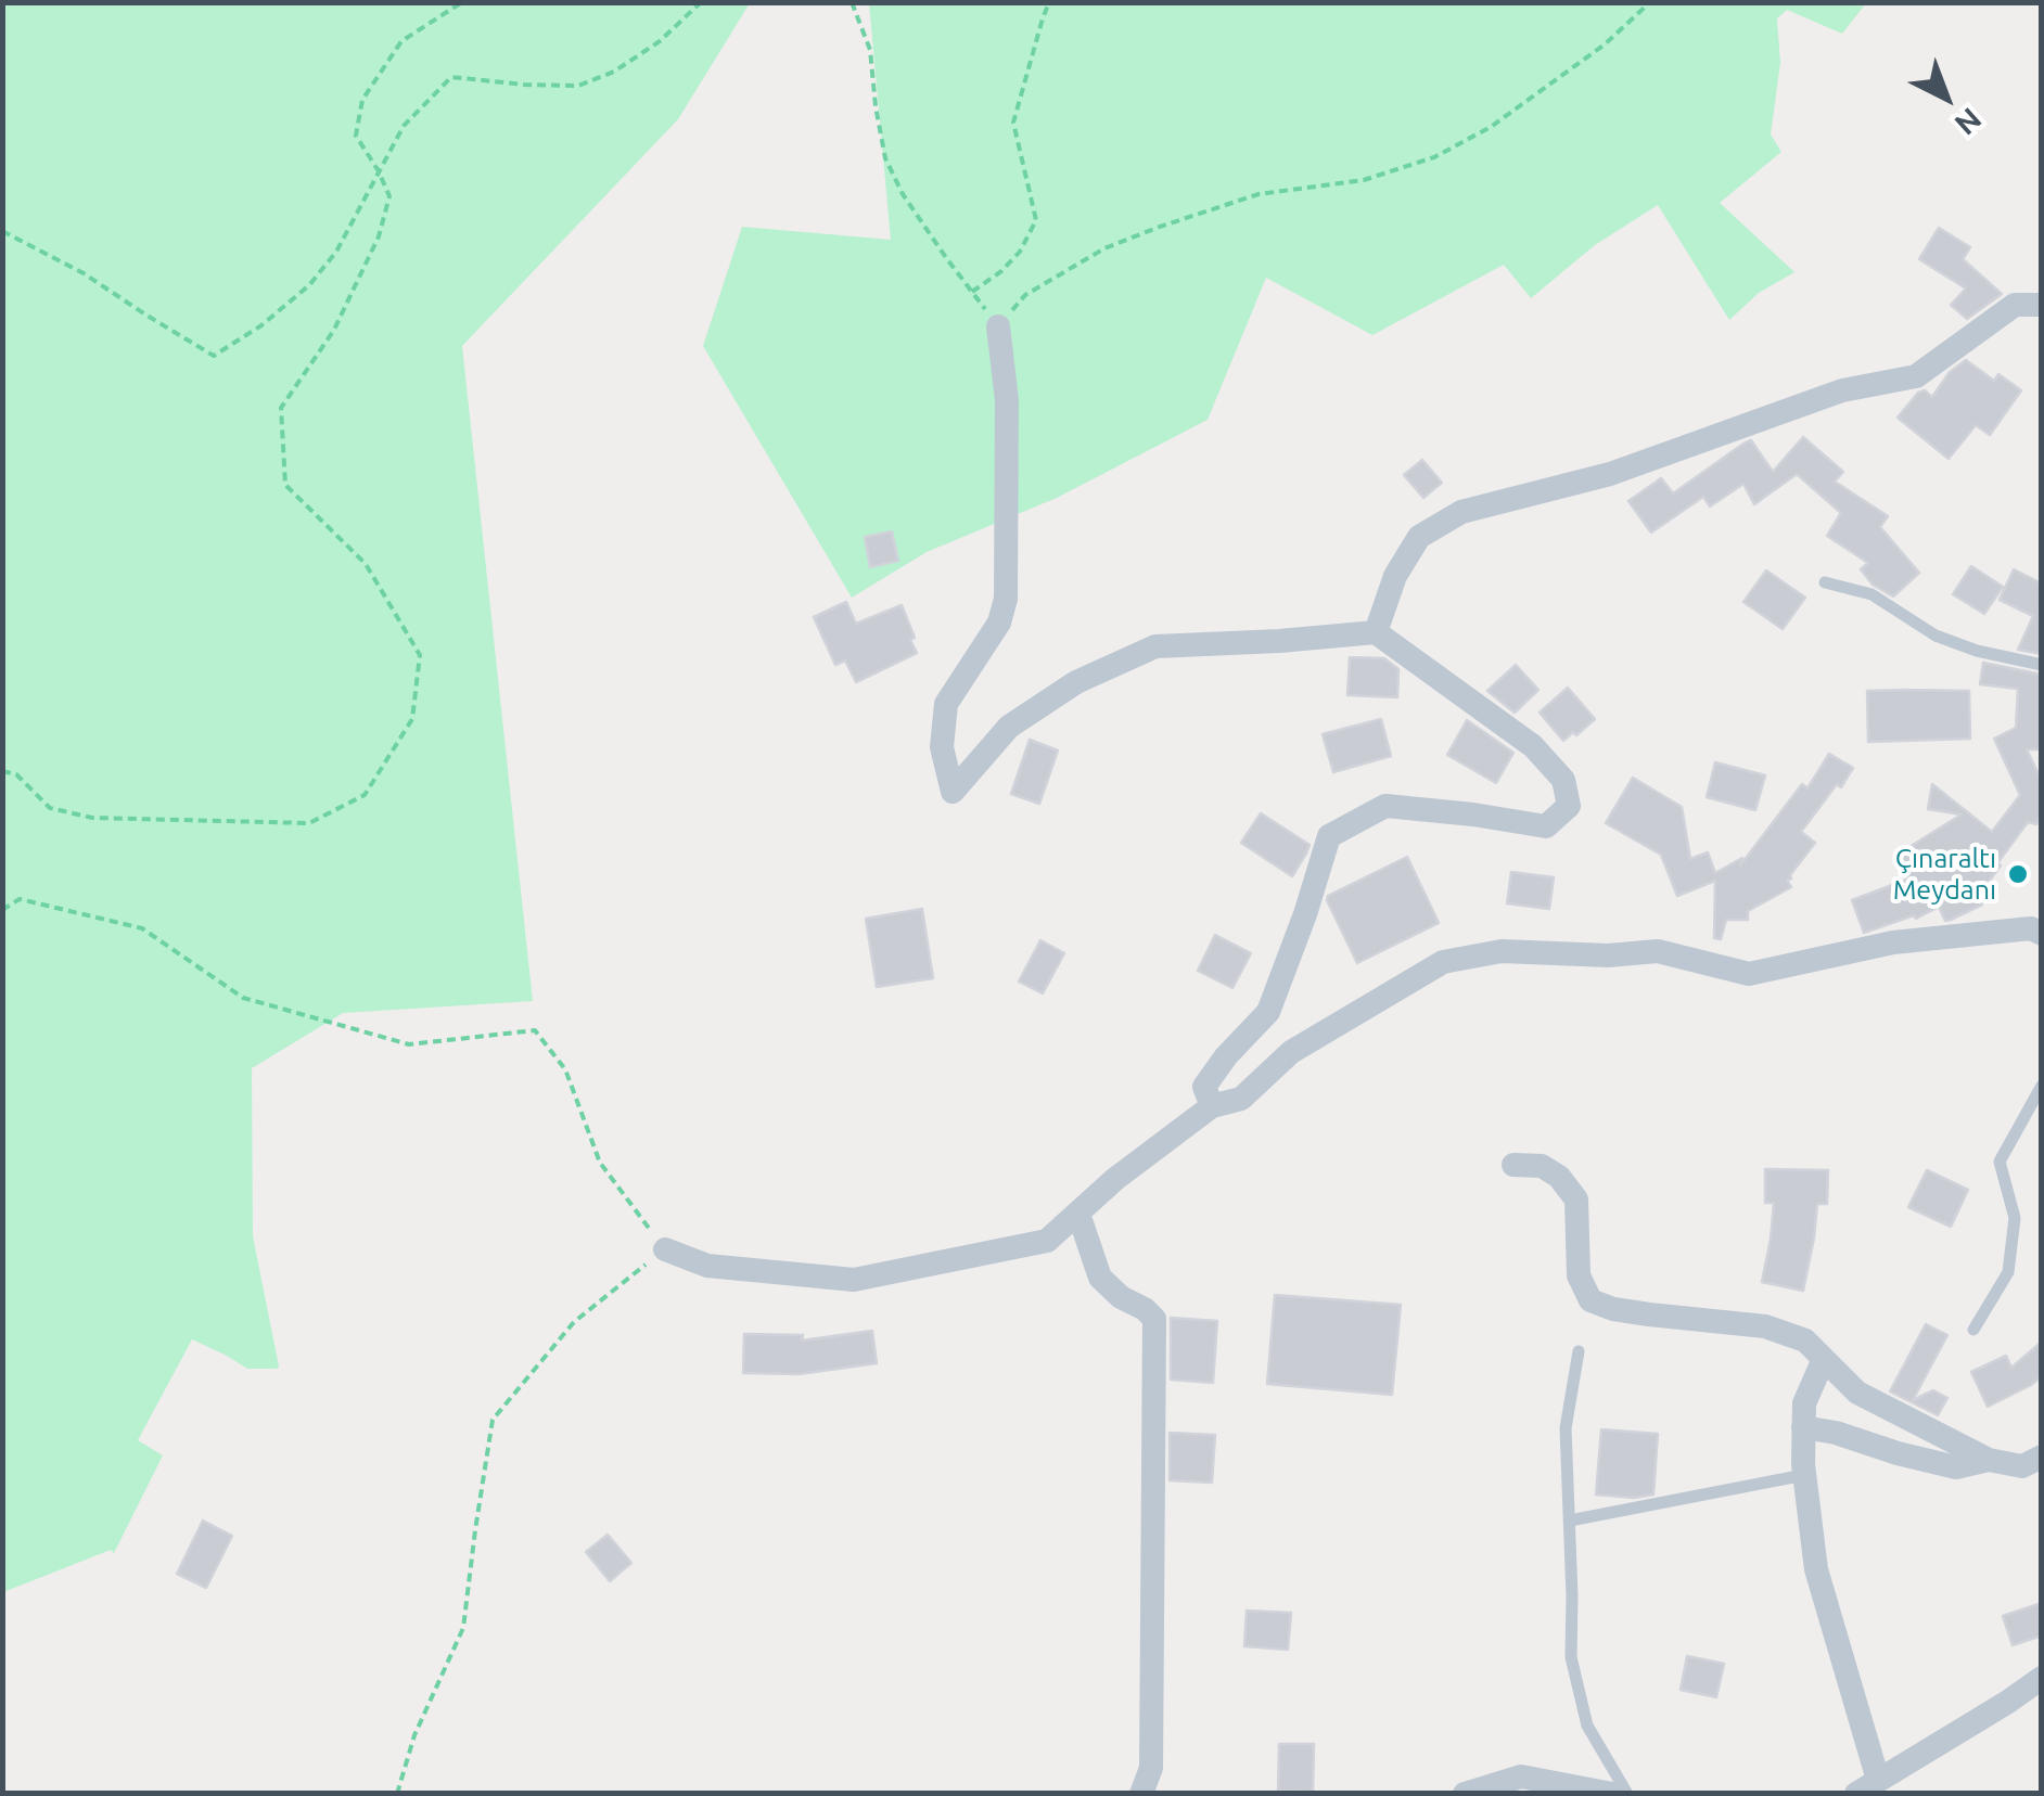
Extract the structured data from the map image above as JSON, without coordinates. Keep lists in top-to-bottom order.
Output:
{
  "places": ["Çınaraltı Meydanı"],
  "north": "bottom right"
}
